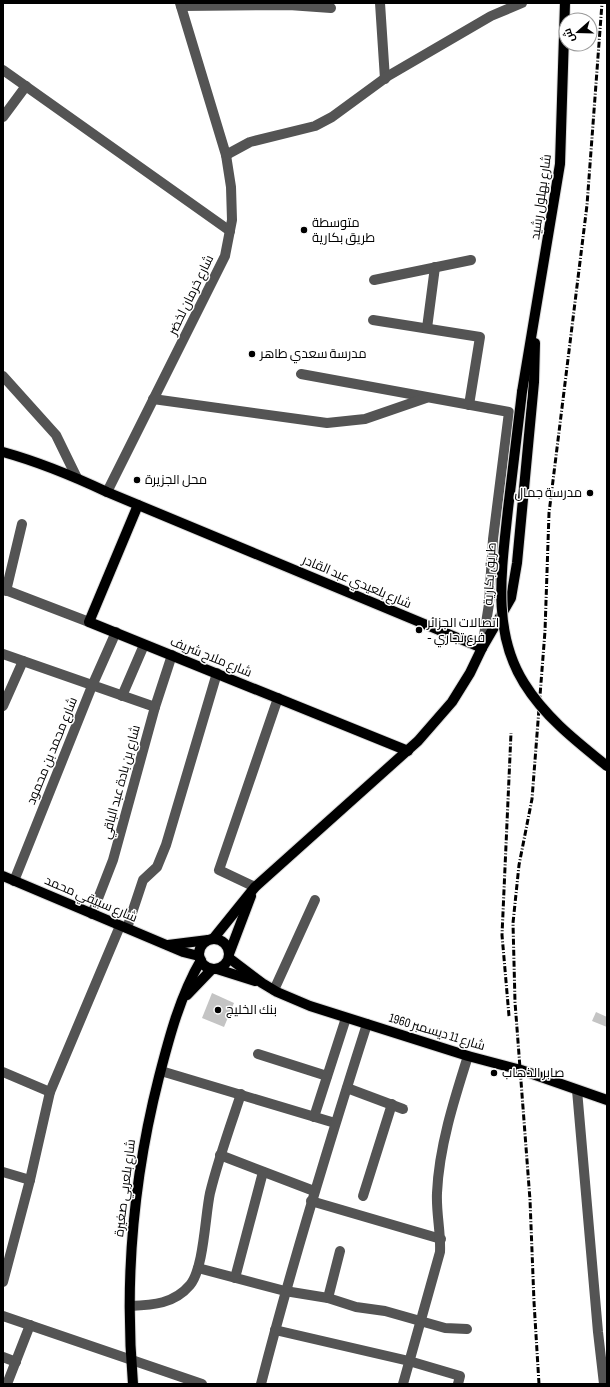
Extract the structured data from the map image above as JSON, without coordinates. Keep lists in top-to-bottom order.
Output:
{
  "streets": {
    "main road": [
      "شارع بهلول رشيد",
      "طريق بكارية",
      "شارع بلعيدي عبد القادر",
      "شارع ملاح شريف",
      "شارع سبيقي محمد",
      "شارع 11 ديسمبر 1960",
      "شارع بلعربي صغيرة"
    ],
    "street": ["شارع خرمان لخضر", "شارع محمد بن محمود", "شارع بن بادة عبد الباقي"]
  },
  "crossings": [
    ["شارع بهلول رشيد", "طريق بكارية"],
    ["شارع خرمان لخضر", "شارع بلعيدي عبد القادر"],
    ["شارع ملاح شريف", "شارع محمد بن محمود"],
    ["شارع ملاح شريف", "شارع بن بادة عبد الباقي"],
    ["شارع محمد بن محمود", "شارع سبيقي محمد"],
    ["شارع بن بادة عبد الباقي", "شارع سبيقي محمد"],
    ["شارع سبيقي محمد", "شارع 11 ديسمبر 1960"],
    ["شارع سبيقي محمد", "شارع بلعربي صغيرة"],
    ["شارع 11 ديسمبر 1960", "شارع بلعربي صغيرة"]
  ],
  "places": [
    "متوسطة طريق بكارية",
    "مدرسة سعدي طاهر",
    "محل الجزيرة",
    "مدرسة جمال",
    "اتصالات الجزائر - فرع تجاري",
    "بنك الخليج",
    "صابر الذهاب"
  ],
  "north": "left"
}
